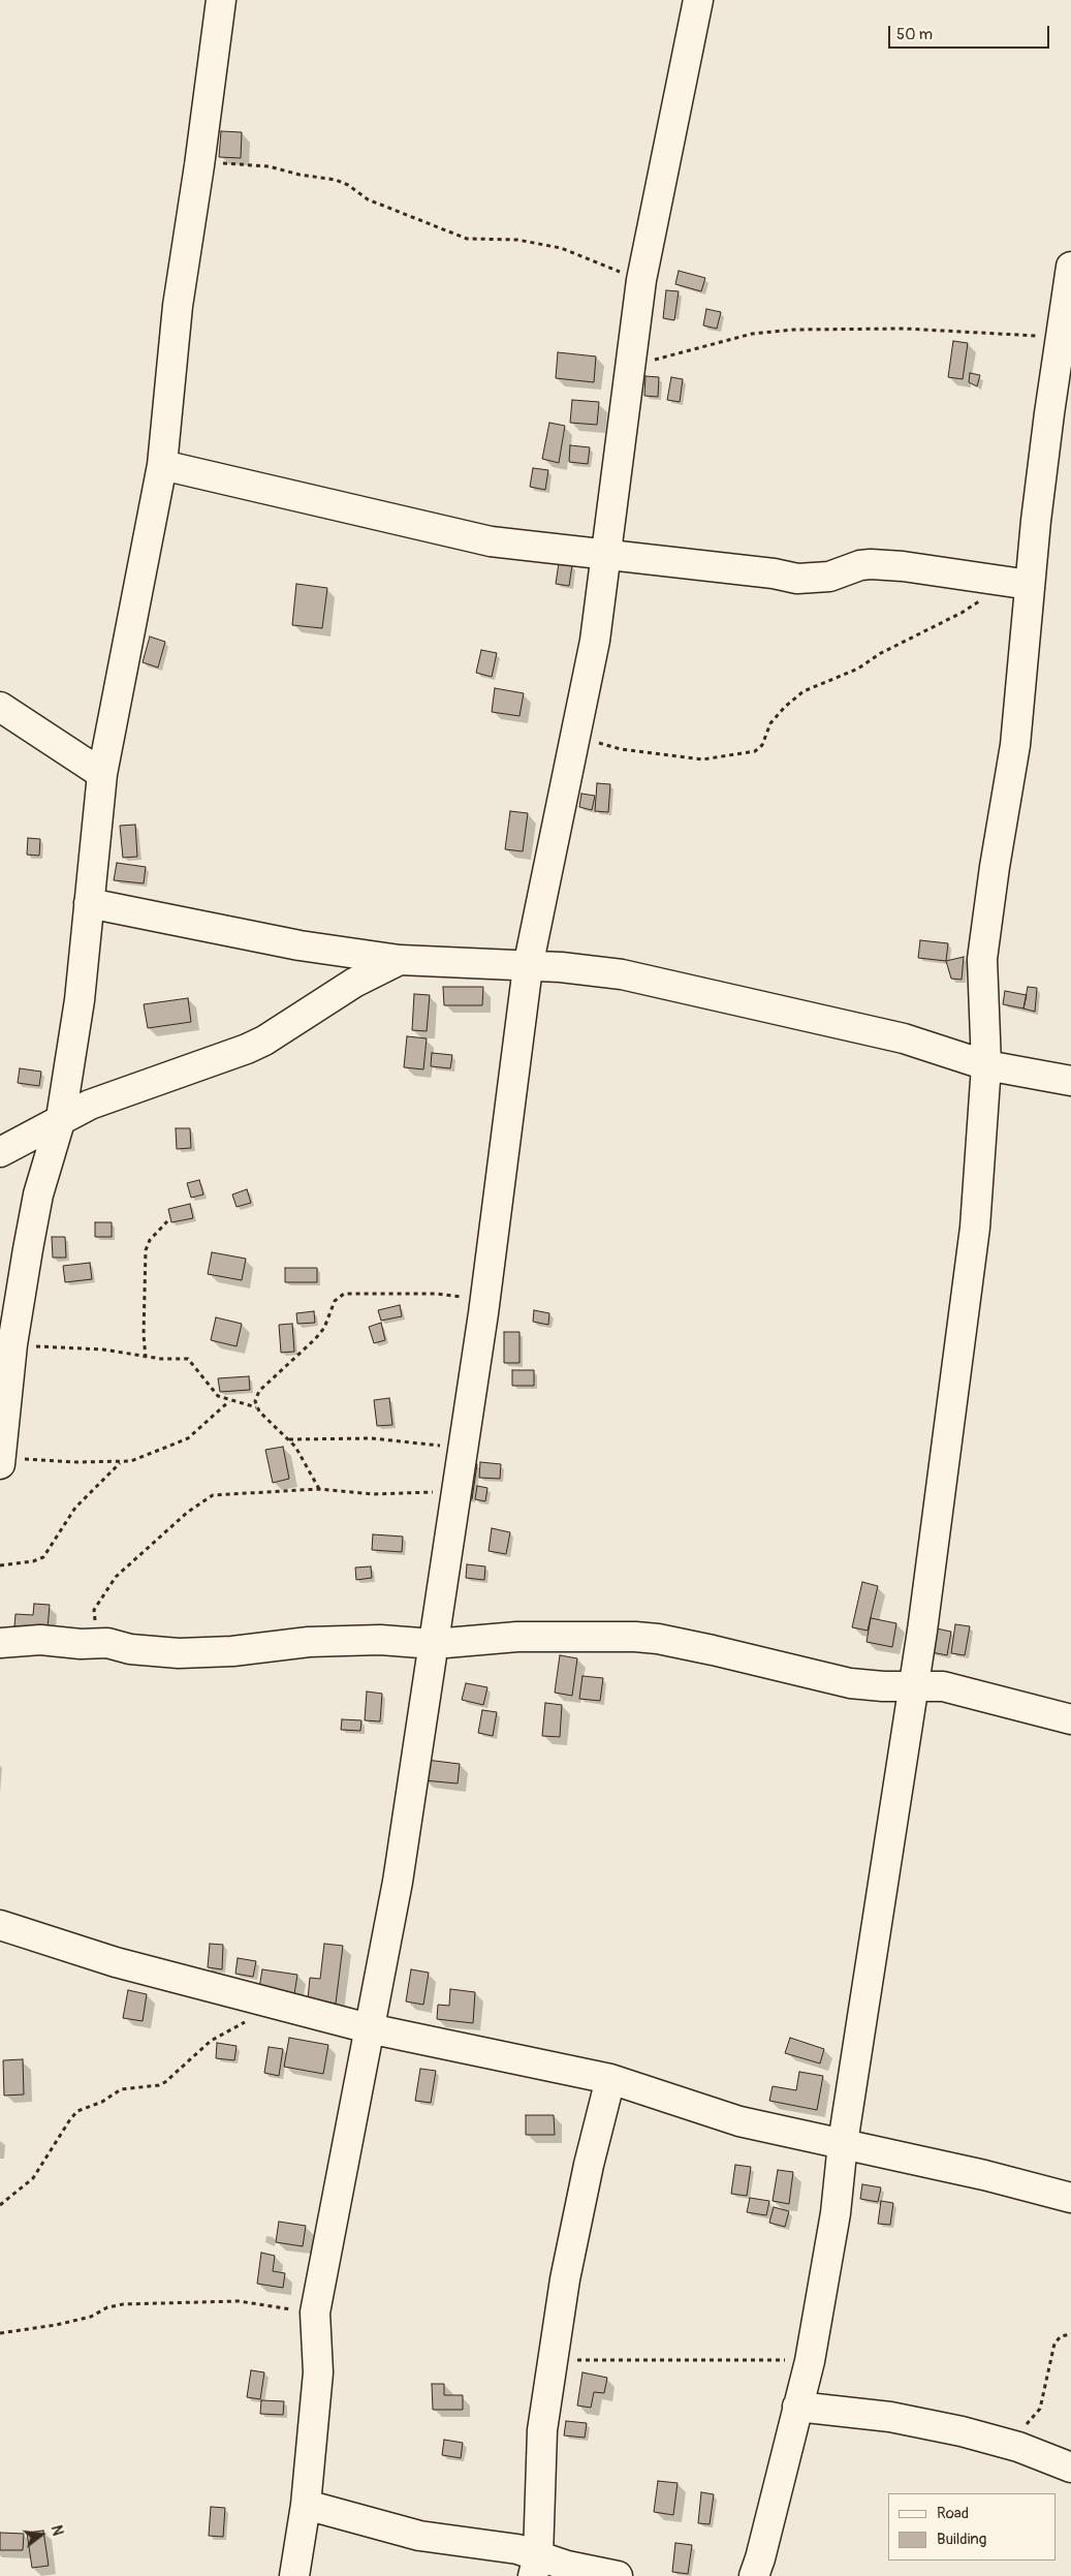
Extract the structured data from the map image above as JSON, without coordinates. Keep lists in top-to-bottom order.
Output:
{
  "legend": ["Road", "Building"],
  "scale_bar": "50 m",
  "north": "right"
}
